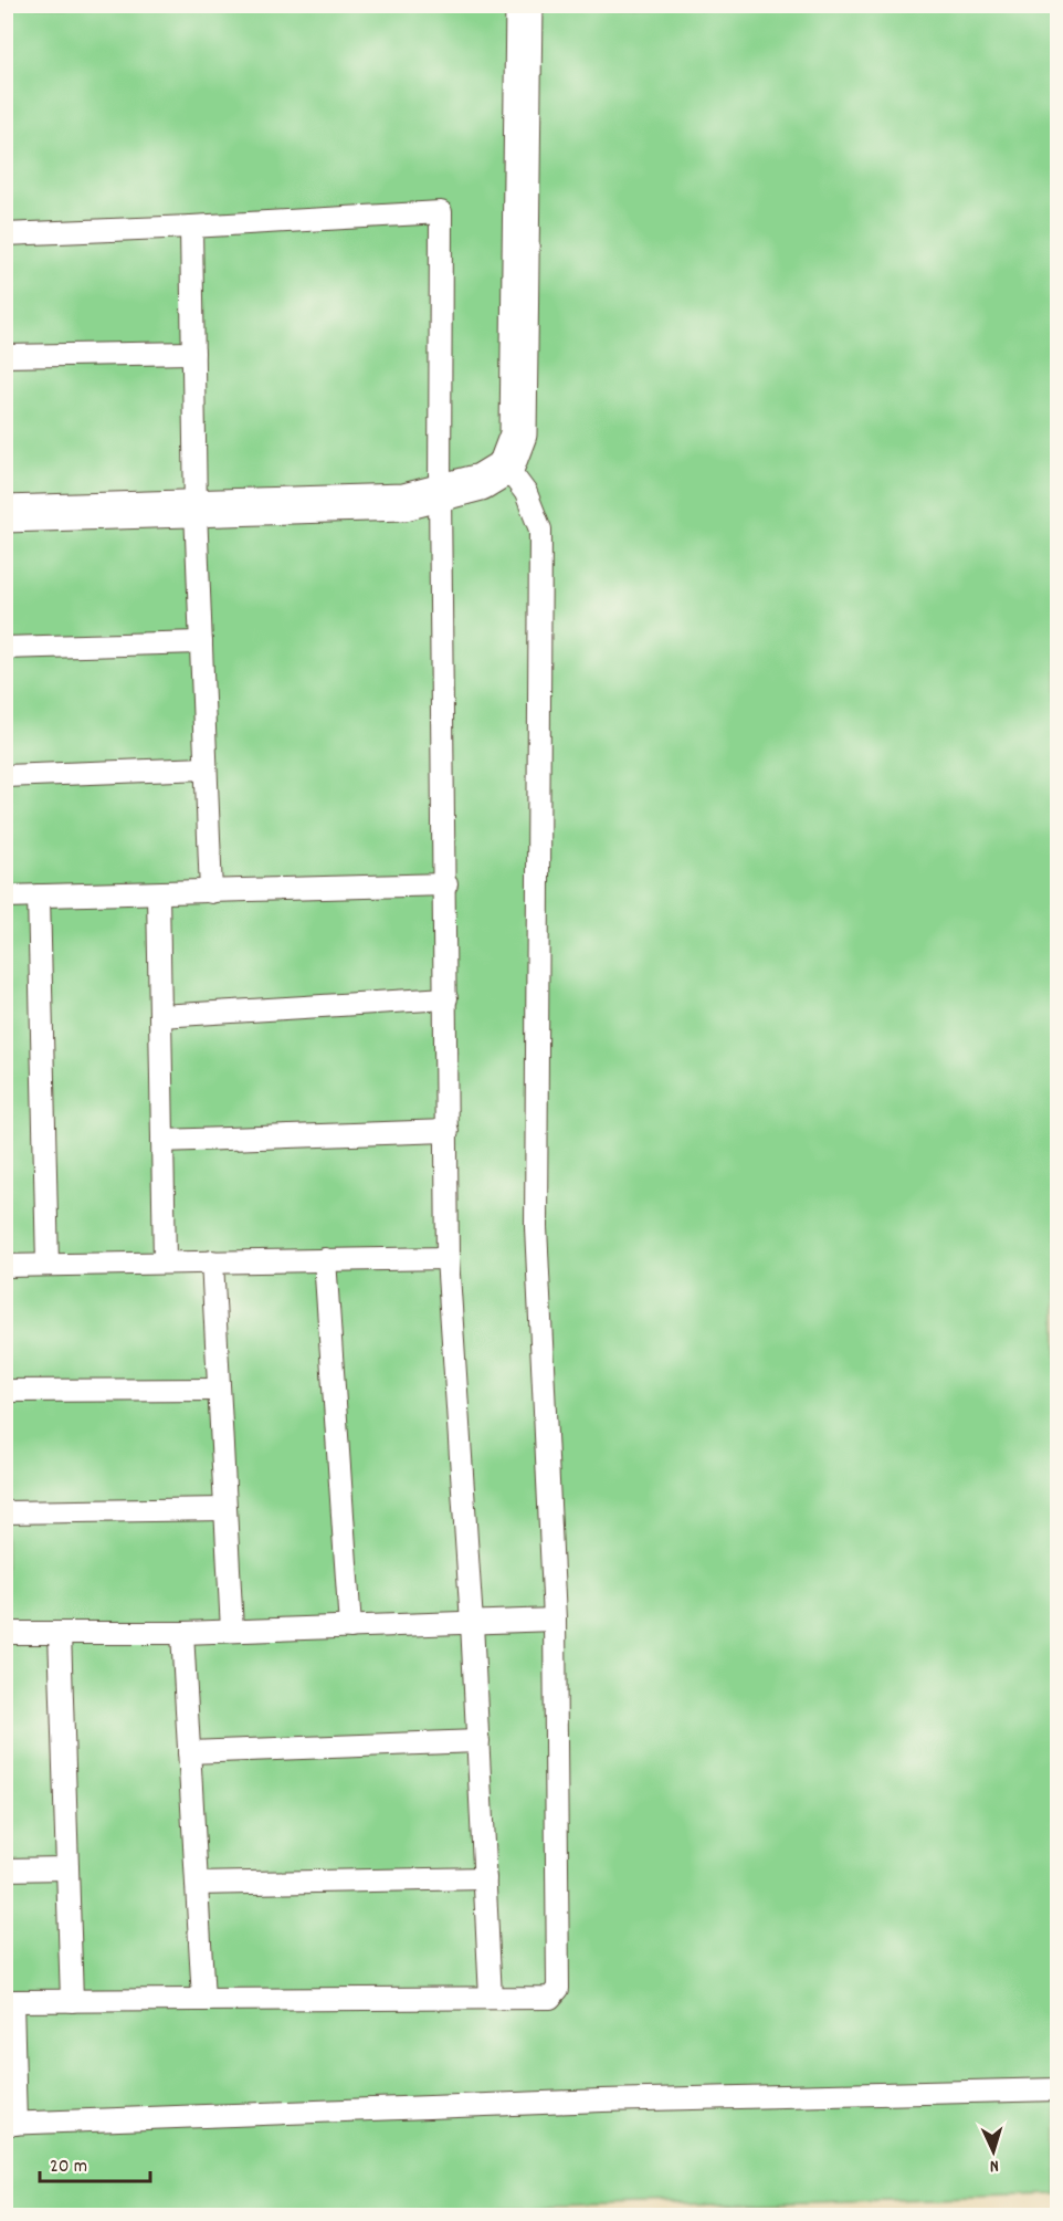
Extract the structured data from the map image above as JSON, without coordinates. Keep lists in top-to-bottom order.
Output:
{
  "scale_bar": "20 m",
  "north": "bottom"
}
